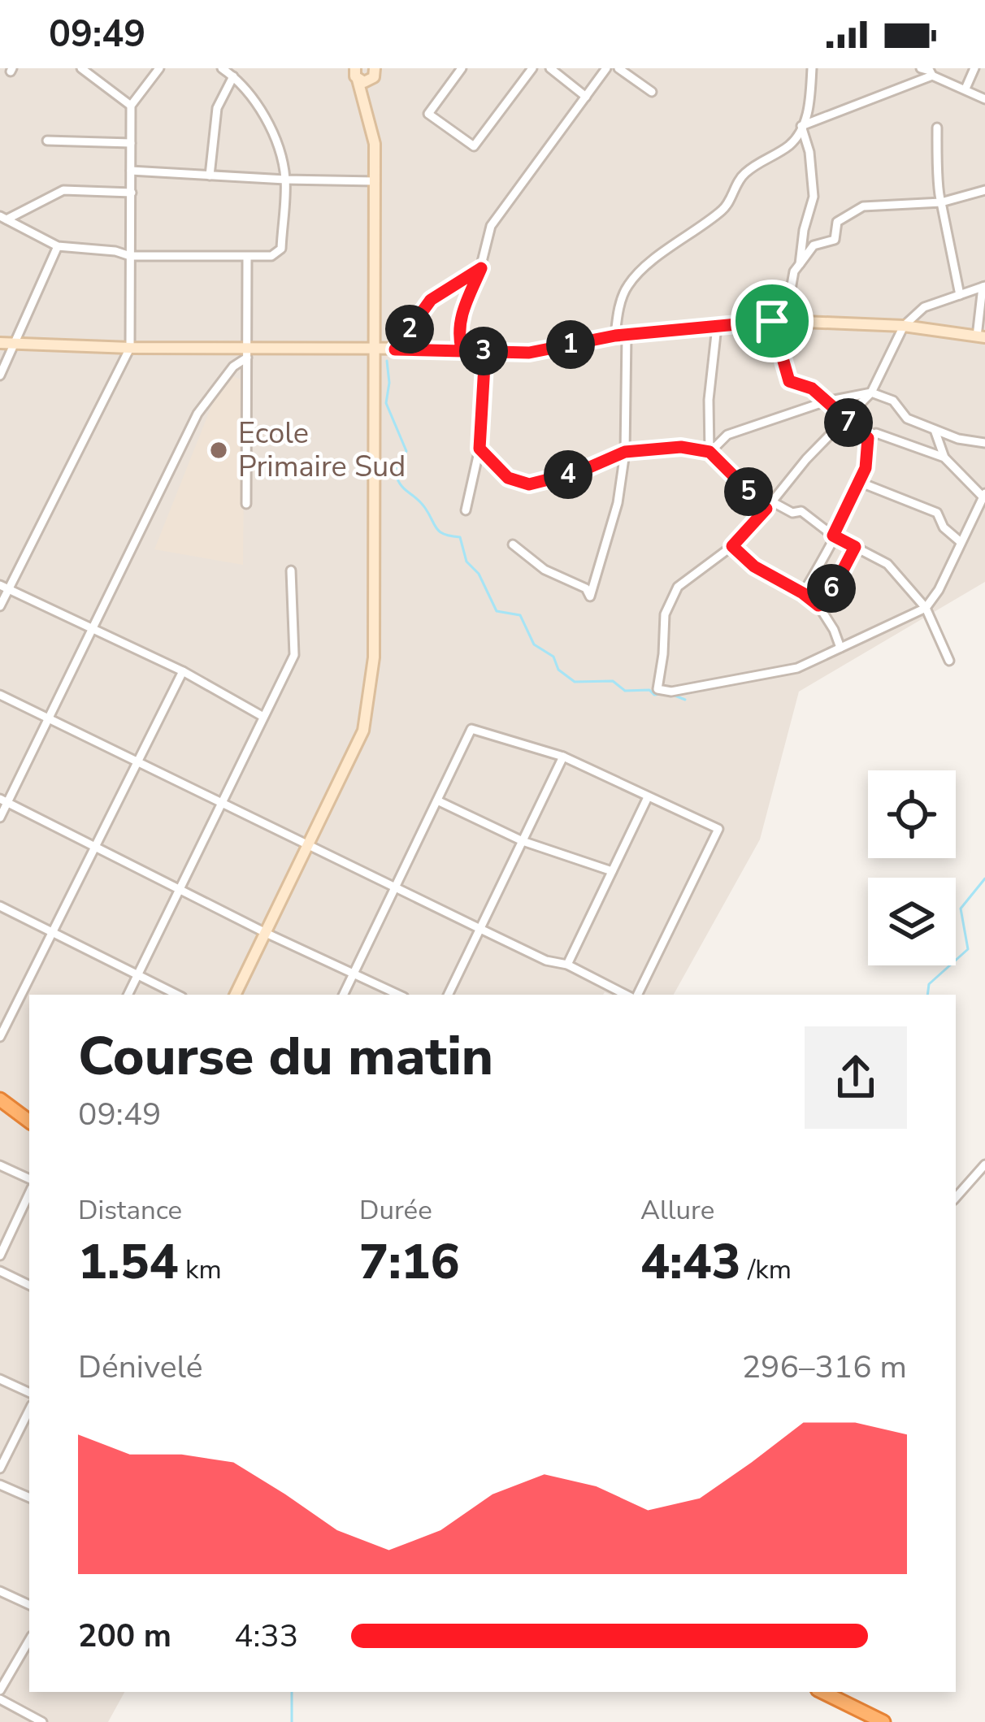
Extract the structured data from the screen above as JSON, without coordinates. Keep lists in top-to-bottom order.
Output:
{
  "places": ["Ecole Primaire Sud"],
  "page": {
    "status": "09:49",
    "pins": [
      "2",
      "1",
      "3",
      "7",
      "4",
      "5",
      "6"
    ],
    "heading": ["Course du matin", "09:49"],
    "stats": [
      ["Distance", "1.54 km"],
      ["Durée", "7:16"],
      ["Allure", "4:43 /km"]
    ],
    "chart": ["Dénivelé", "296–316 m"],
    "list": [
      {
        "name": "200 m",
        "note": "4:33"
      }
    ]
  }
}
